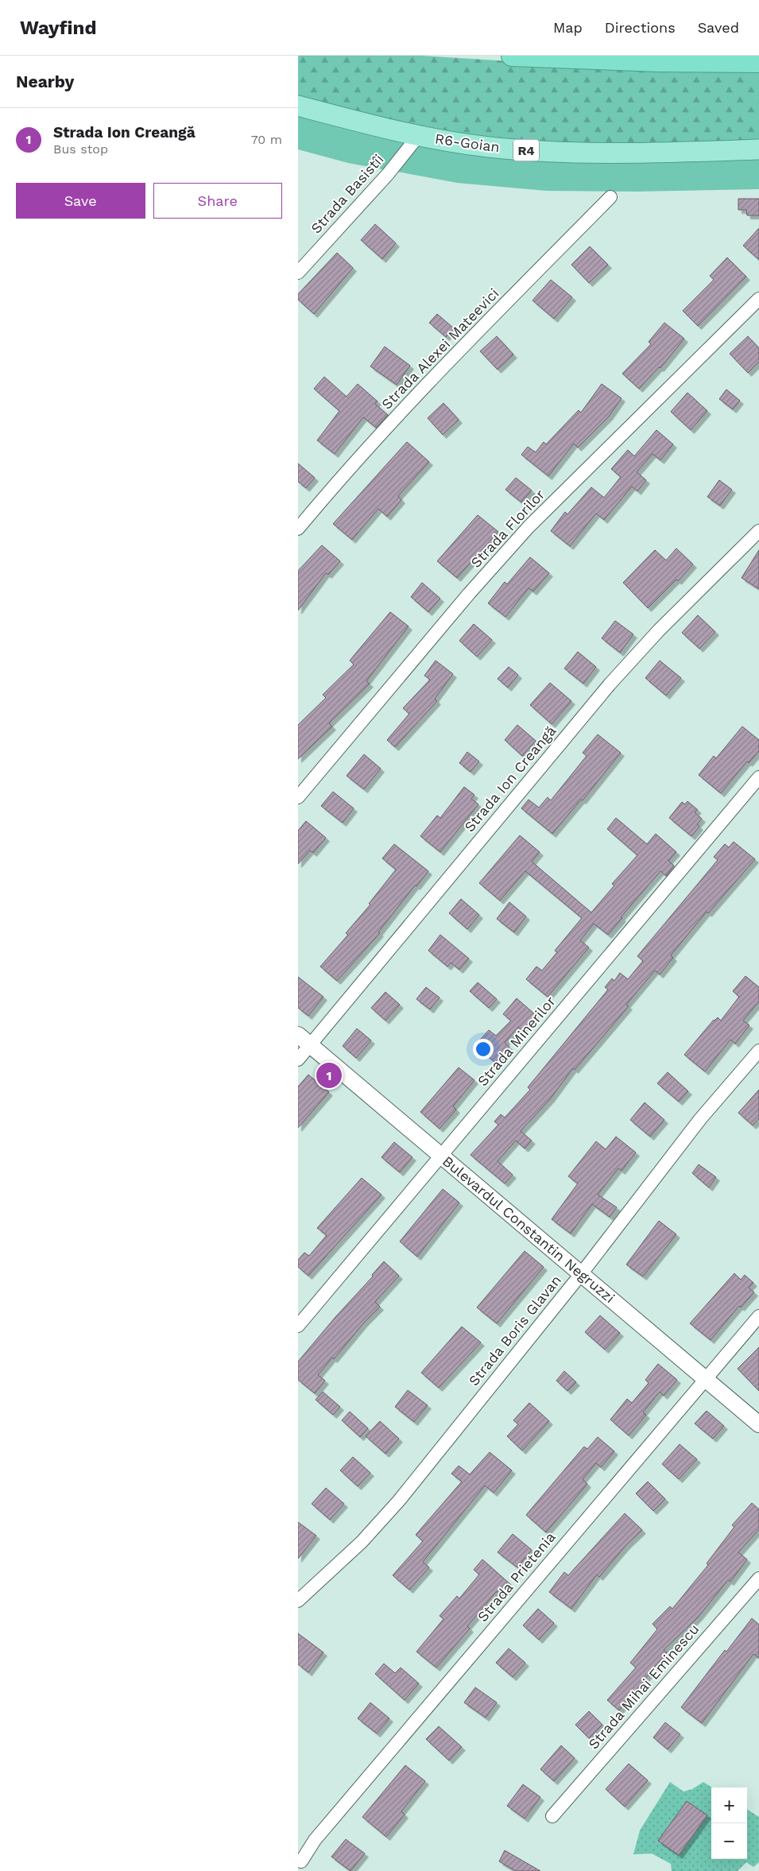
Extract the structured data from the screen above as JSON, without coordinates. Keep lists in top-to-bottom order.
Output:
{
  "streets": {
    "main road": ["R6-Goian", "R4"],
    "street": [
      "Strada Basistîi",
      "Strada Alexei Mateevici",
      "Strada Florilor",
      "Strada Ion Creangă",
      "Strada Minerilor",
      "Bulevardul Constantin Negruzzi",
      "Strada Boris Glavan",
      "Strada Prietenia",
      "Strada Mihai Eminescu"
    ]
  },
  "crossings": [
    ["R6-Goian", "Strada Basistîi"],
    ["Strada Ion Creangă", "Bulevardul Constantin Negruzzi"],
    ["Strada Minerilor", "Bulevardul Constantin Negruzzi"],
    ["Bulevardul Constantin Negruzzi", "Strada Boris Glavan"],
    ["Bulevardul Constantin Negruzzi", "Strada Prietenia"]
  ],
  "page": {
    "header": "Wayfind",
    "nav": ["Map", "Directions", "Saved"],
    "heading": "Nearby",
    "list": [
      {
        "mark": "1",
        "name": "Strada Ion Creangă",
        "note": "Bus stop",
        "value": "70 m"
      }
    ],
    "buttons": ["Save", "Share"],
    "pins": "1",
    "map_buttons": ["+", "−"]
  }
}
